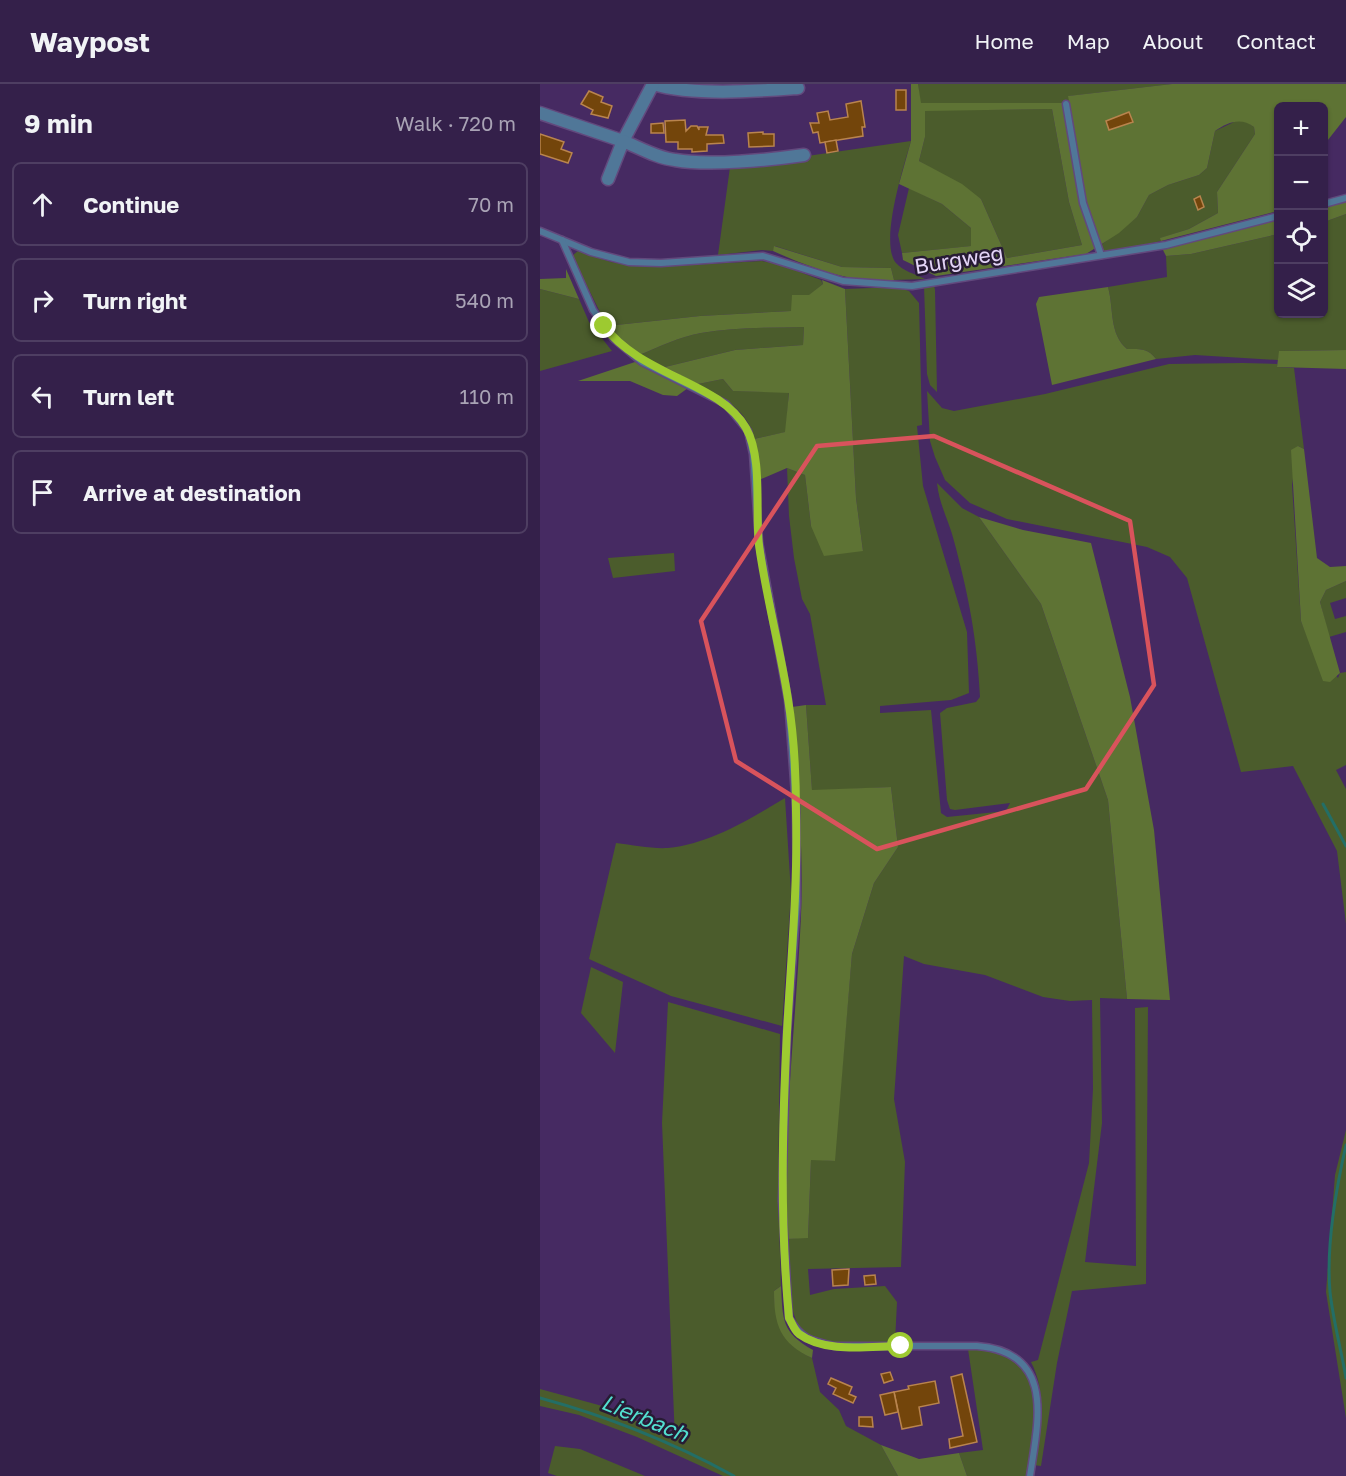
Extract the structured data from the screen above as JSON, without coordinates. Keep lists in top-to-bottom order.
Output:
{
  "streets": {
    "lane": ["Burgweg"]
  },
  "water": ["Lierbach"],
  "page": {
    "header": "Waypost",
    "nav": [
      "Home",
      "Map",
      "About",
      "Contact"
    ],
    "heading": ["9 min", "Walk · 720 m"],
    "map_buttons": ["+", "−"],
    "list": [
      ["Continue", "70 m"],
      ["Turn right", "540 m"],
      ["Turn left", "110 m"],
      "Arrive at destination"
    ]
  }
}
